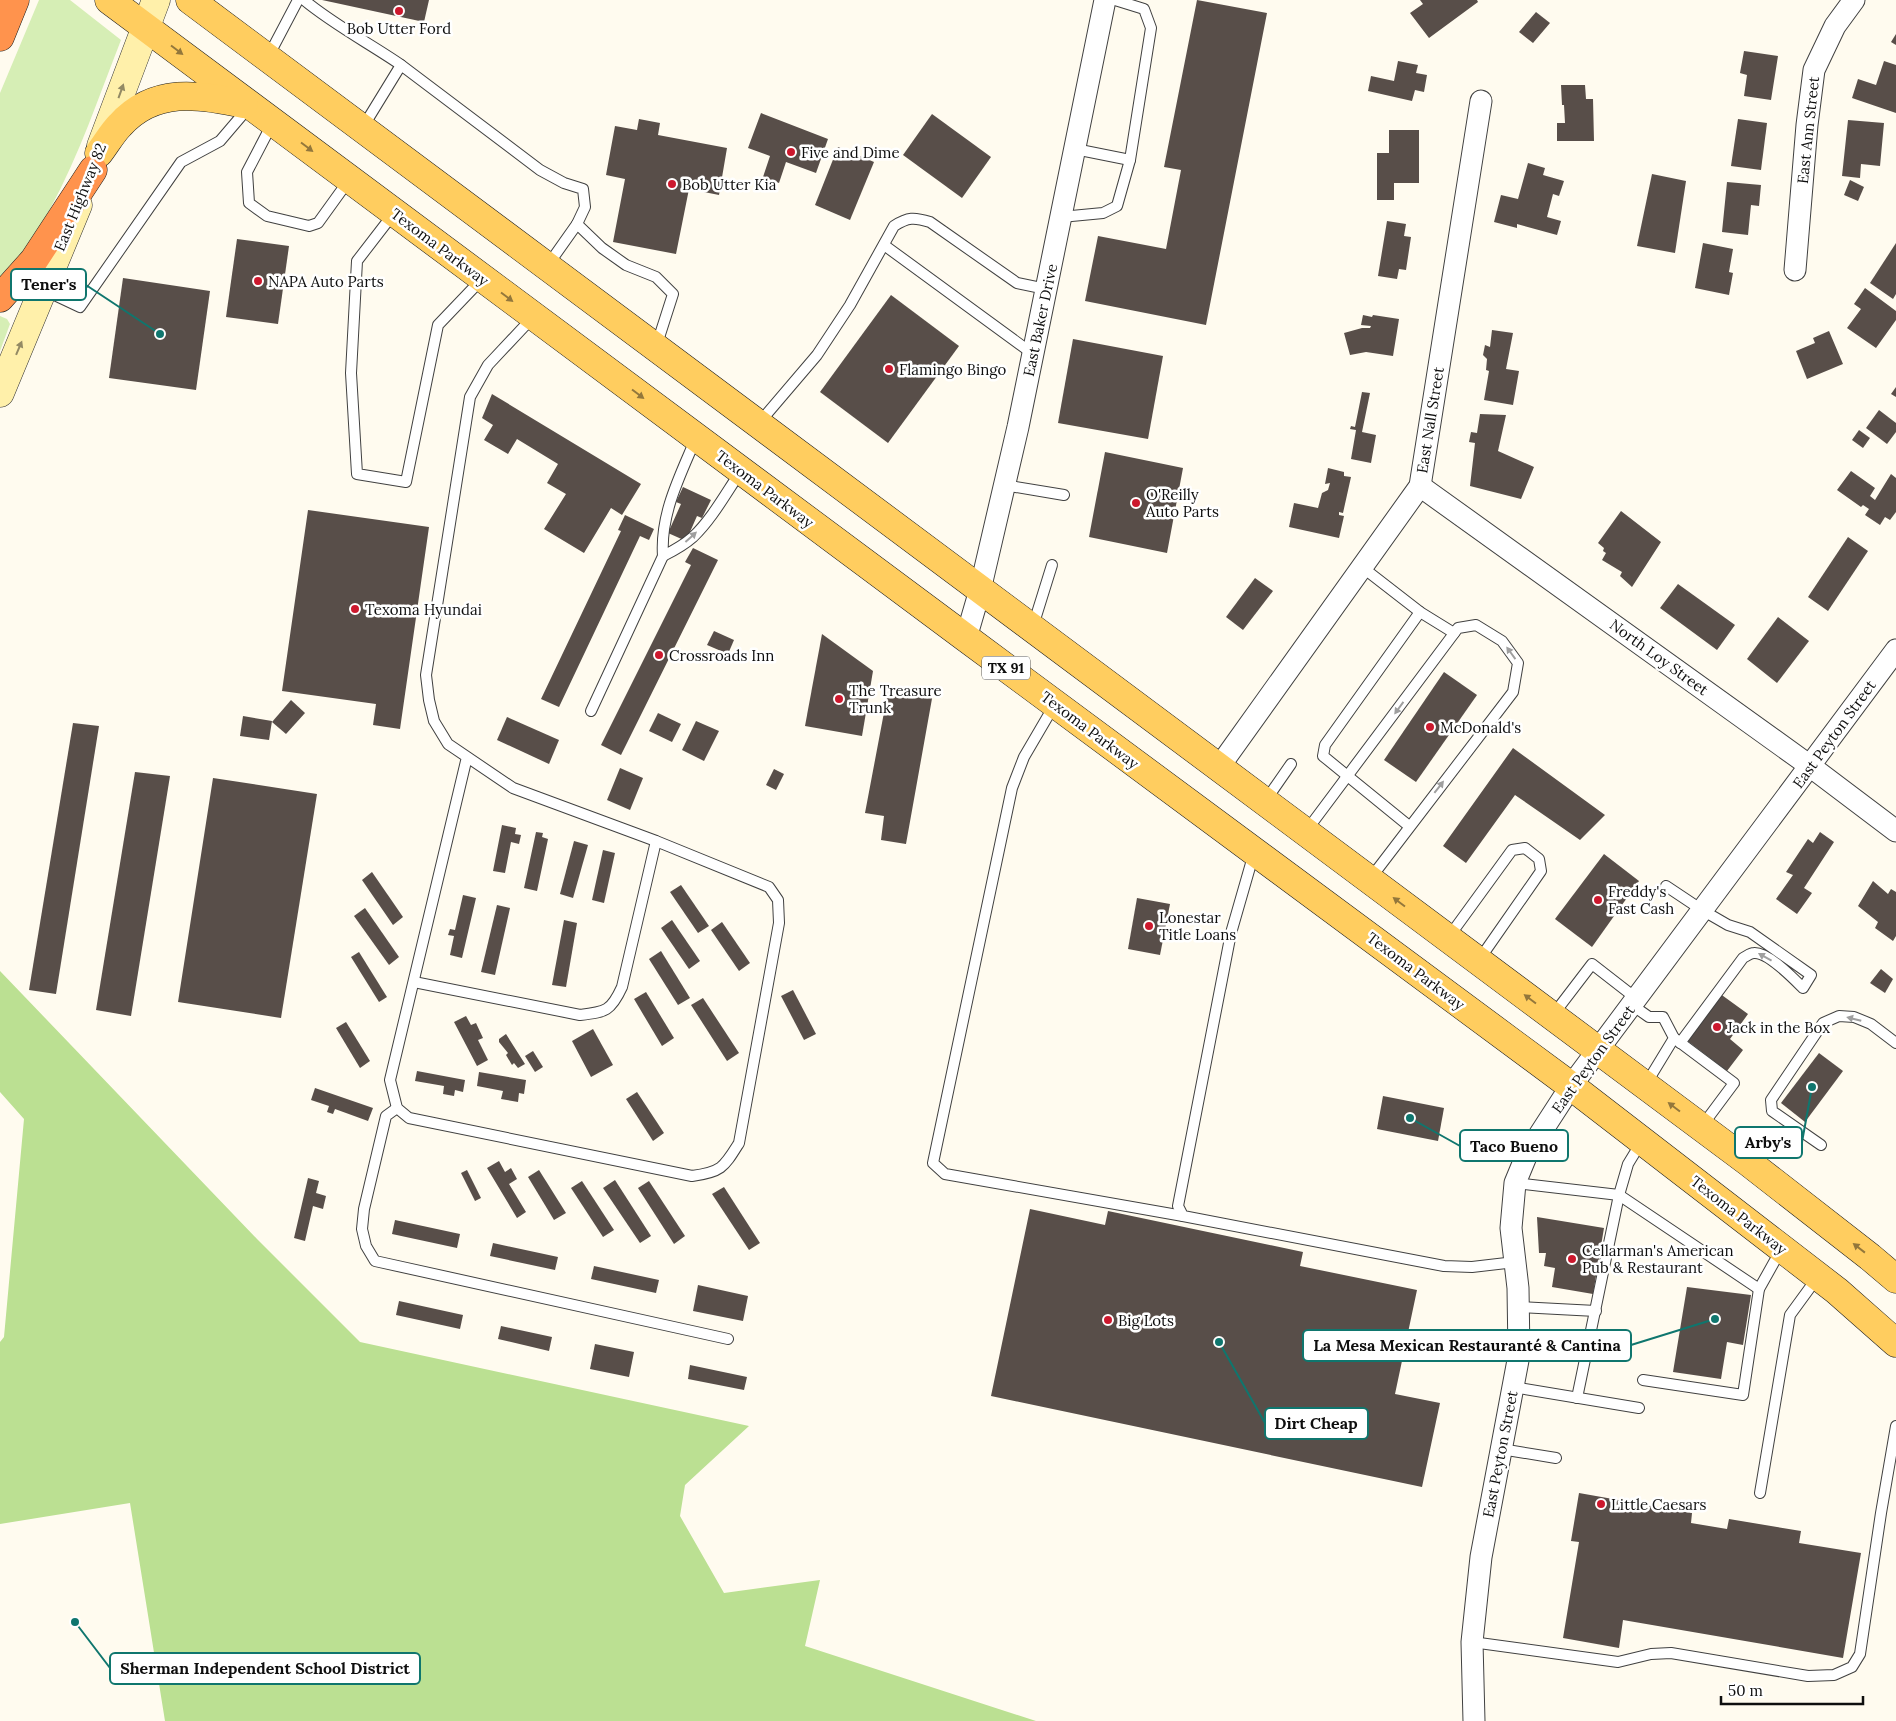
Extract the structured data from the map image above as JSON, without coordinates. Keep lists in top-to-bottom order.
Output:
{
  "streets": {
    "main road": ["East Highway 82", "Texoma Parkway", "TX 91"],
    "street": [
      "East Ann Street",
      "East Baker Drive",
      "East Nall Street",
      "North Loy Street",
      "East Peyton Street"
    ]
  },
  "crossings": [
    ["East Highway 82", "Texoma Parkway"],
    ["Texoma Parkway", "East Baker Drive"],
    ["Texoma Parkway", "East Peyton Street"],
    ["East Nall Street", "North Loy Street"],
    ["North Loy Street", "East Peyton Street"]
  ],
  "one_way": ["East Highway 82"],
  "places": [
    "Bob Utter Ford",
    "Five and Dime",
    "Bob Utter Kia",
    "NAPA Auto Parts",
    "Tener's",
    "Flamingo Bingo",
    "O'Reilly Auto Parts",
    "Texoma Hyundai",
    "Crossroads Inn",
    "The Treasure Trunk",
    "McDonald's",
    "Freddy's Fast Cash",
    "Lonestar Title Loans",
    "Jack in the Box",
    "Arby's",
    "Taco Bueno",
    "Cellarman's American Pub & Restaurant",
    "La Mesa Mexican Restauranté & Cantina",
    "Big Lots",
    "Dirt Cheap",
    "Little Caesars",
    "Sherman Independent School District"
  ],
  "scale_bar": "50 m"
}
